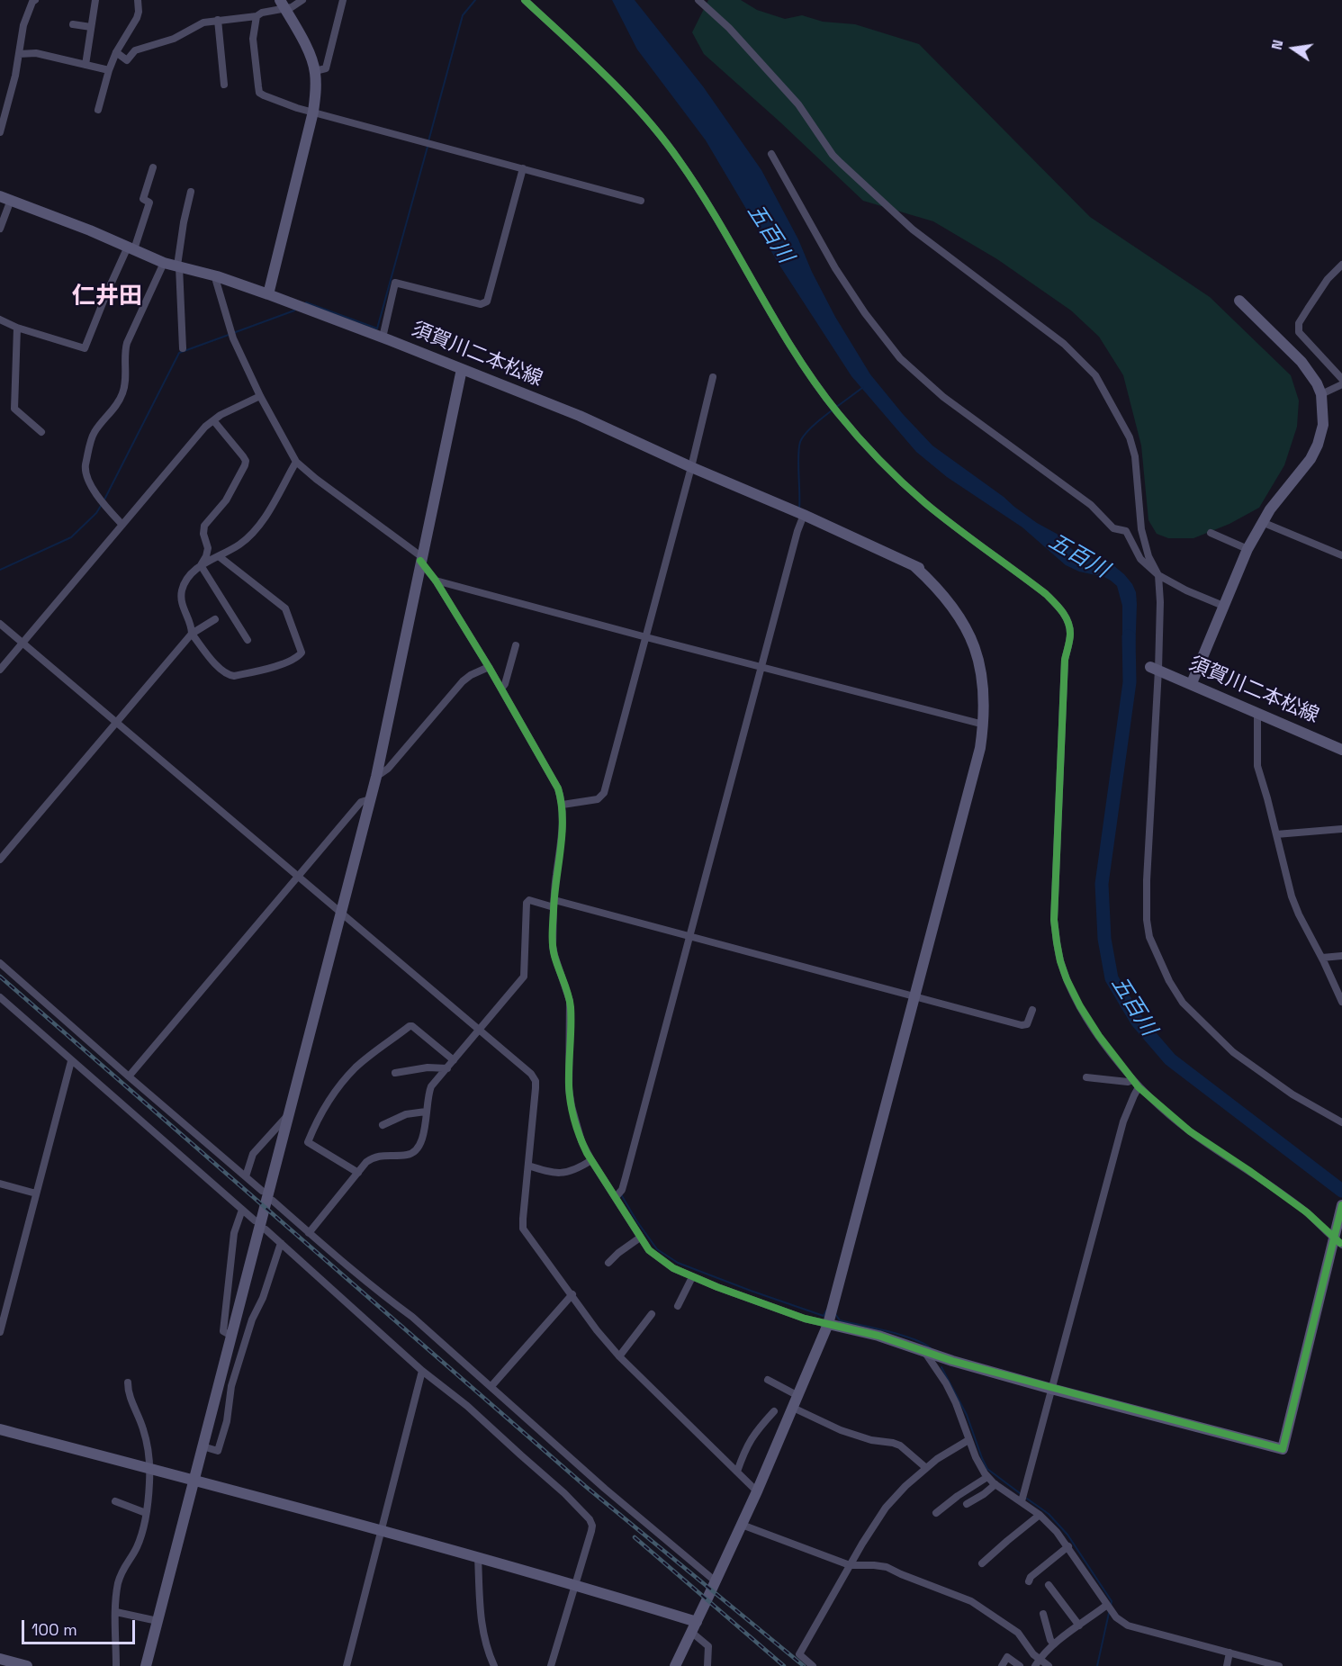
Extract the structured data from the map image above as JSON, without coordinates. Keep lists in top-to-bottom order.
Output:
{
  "streets": {
    "street": ["須賀川二本松線"]
  },
  "districts": ["仁井田"],
  "water": ["五百川"],
  "scale_bar": "100 m",
  "north": "left"
}
